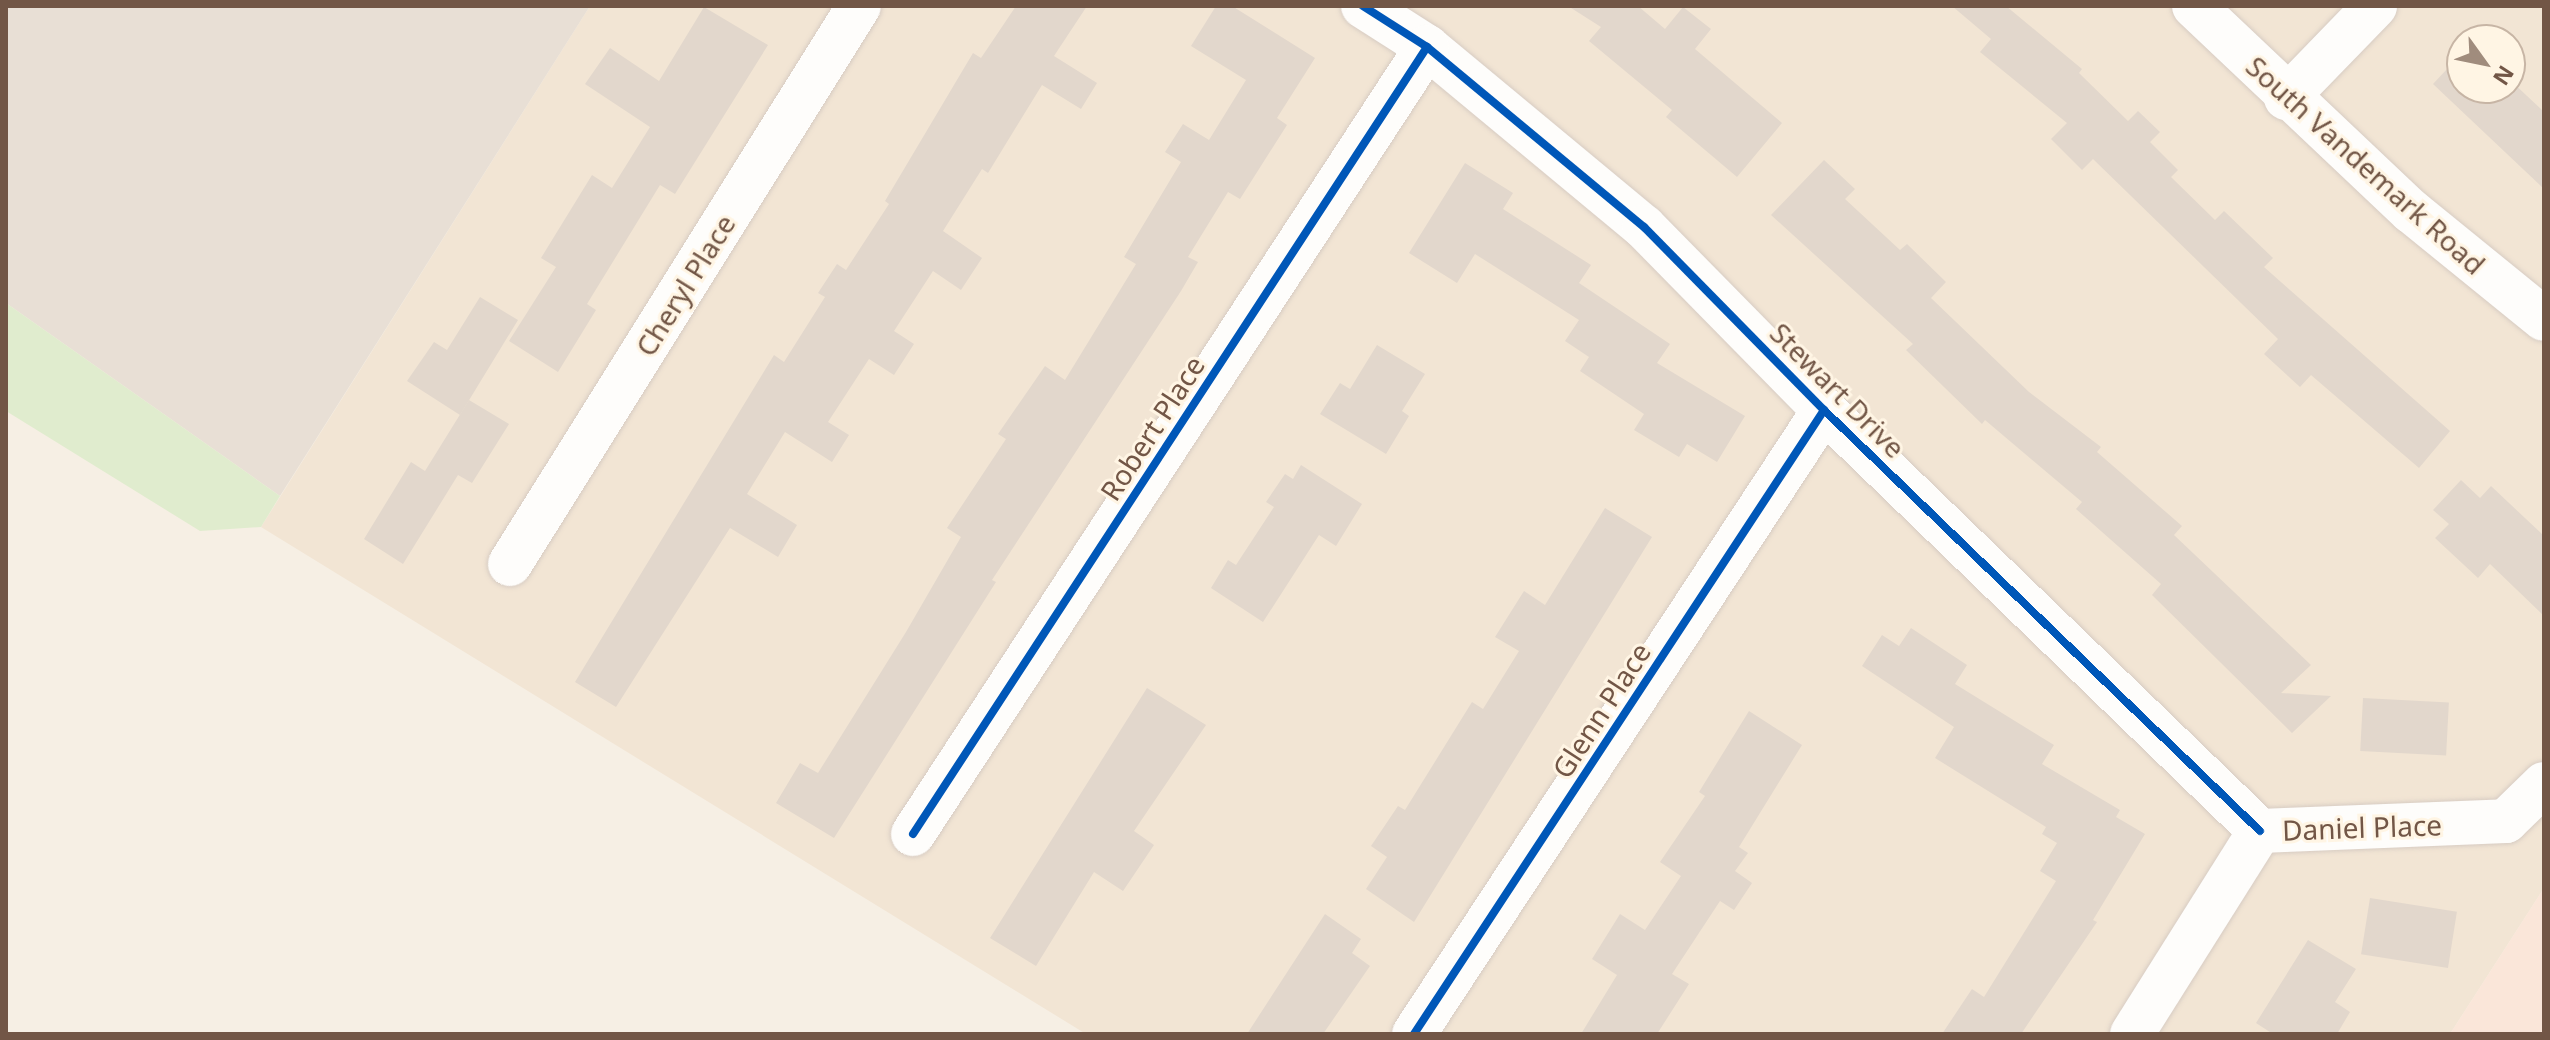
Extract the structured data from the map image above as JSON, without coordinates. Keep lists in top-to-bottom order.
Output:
{
  "streets": {
    "street": [
      "South Vandemark Road",
      "Cheryl Place",
      "Stewart Drive",
      "Robert Place",
      "Glenn Place",
      "Daniel Place"
    ]
  },
  "crossings": [
    ["Stewart Drive", "Robert Place"],
    ["Stewart Drive", "Glenn Place"],
    ["Stewart Drive", "Daniel Place"]
  ],
  "north": "bottom right"
}
